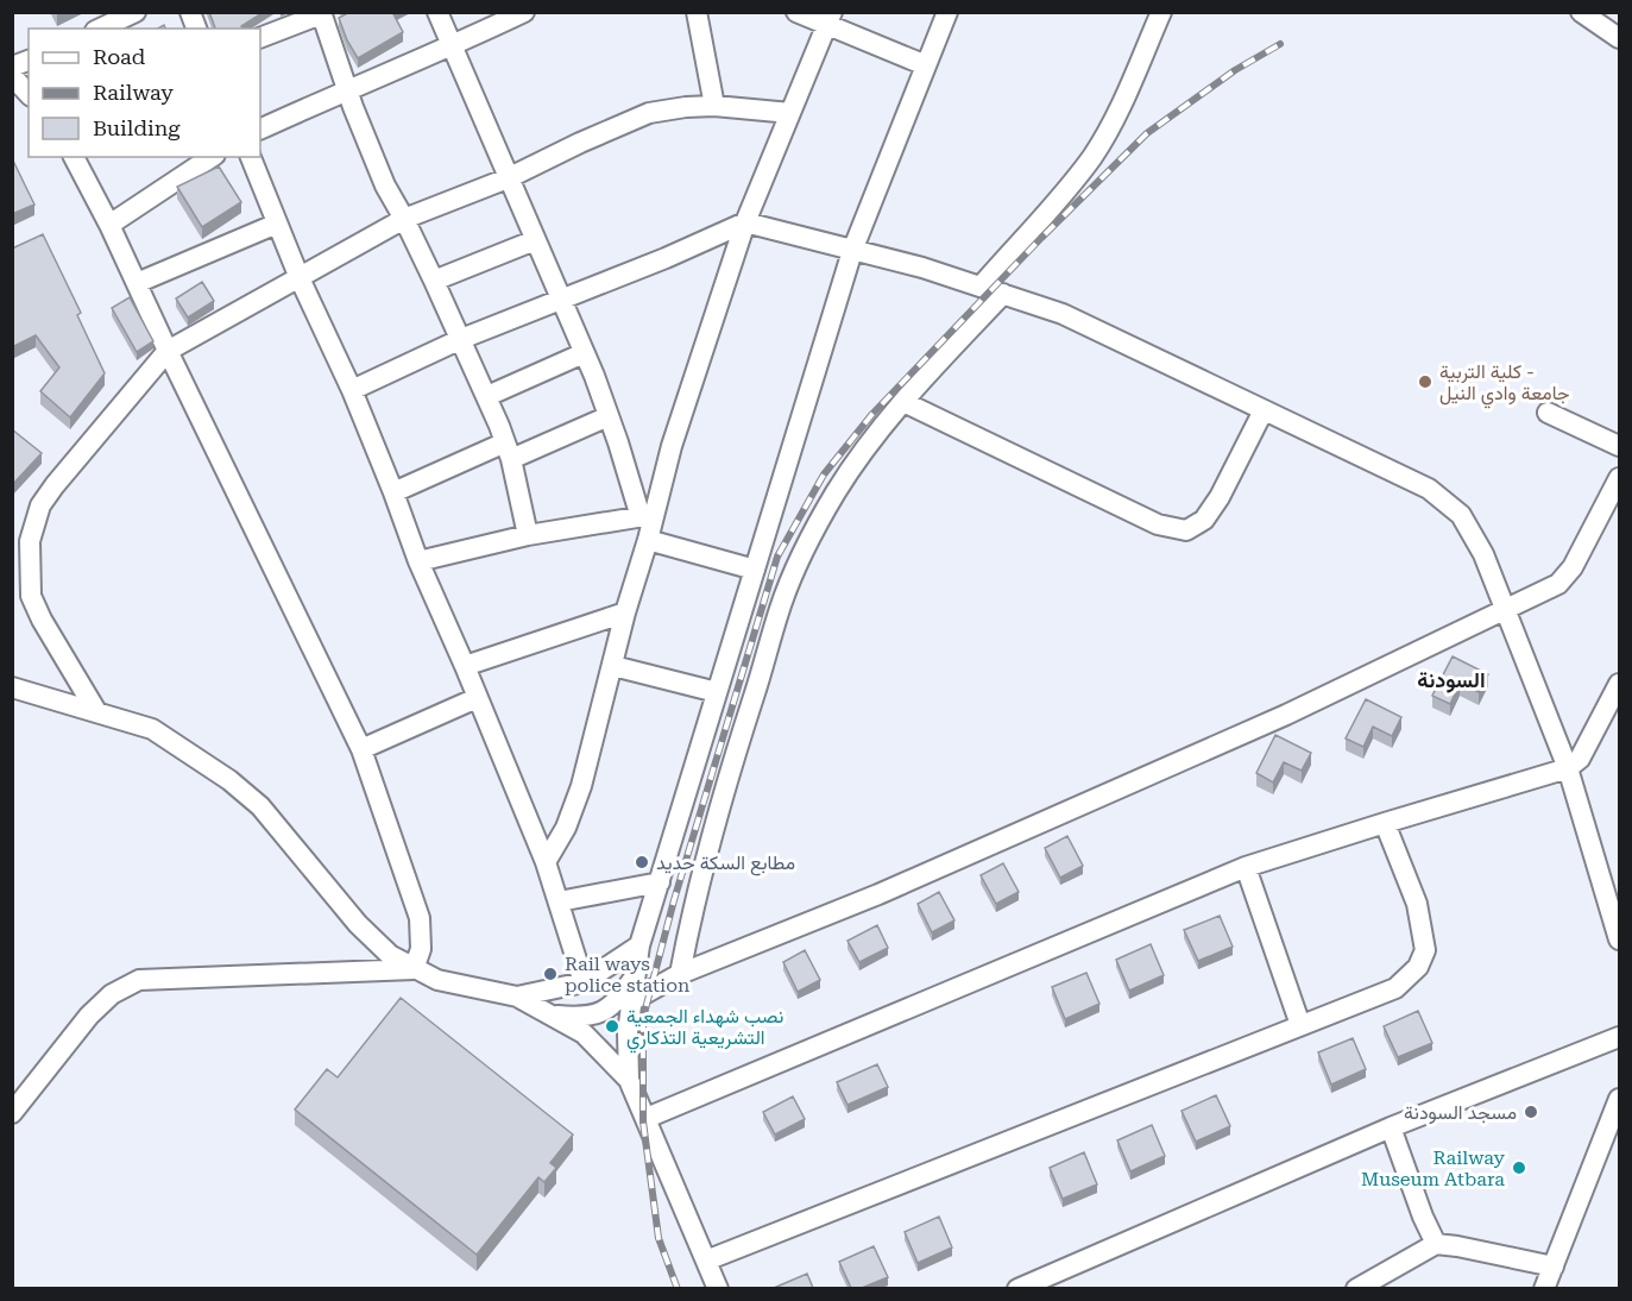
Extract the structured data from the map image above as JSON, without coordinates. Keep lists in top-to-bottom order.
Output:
{
  "districts": ["السودنة"],
  "places": [
    "كلية التربية - جامعة وادي النيل",
    "مطابع السكة حديد",
    "Rail ways police station",
    "نصب شهداء الجمعية التشريعية التذكاري",
    "مسجد السودنة",
    "Railway Museum Atbara"
  ],
  "legend": ["Road", "Railway", "Building"]
}
